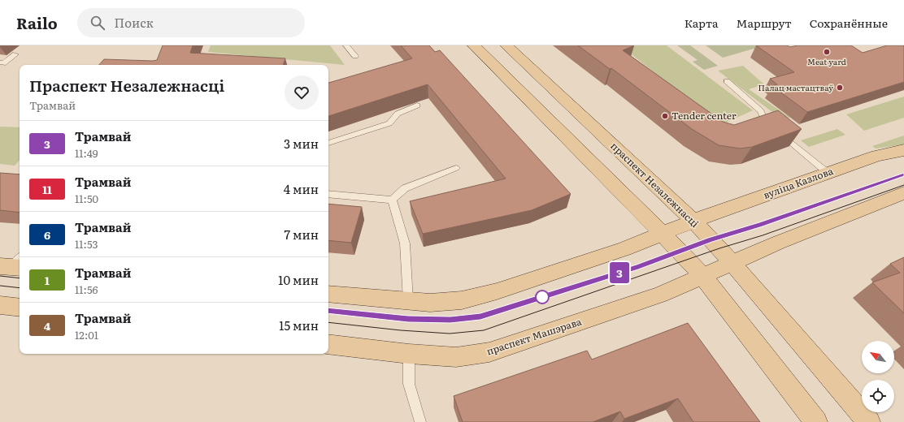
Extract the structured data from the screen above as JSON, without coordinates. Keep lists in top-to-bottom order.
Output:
{
  "streets": {
    "main road": ["вуліца Казлова", "праспект Незалежнасці", "праспект Машэрава"]
  },
  "crossings": [
    ["вуліца Казлова", "праспект Незалежнасці"],
    ["праспект Незалежнасці", "праспект Машэрава"]
  ],
  "places": ["Meat yard", "Палац мастацтваў", "Tender center"],
  "lines": ["tram line 3"],
  "north": "top left",
  "page": {
    "header": "Railo",
    "search": "Поиск",
    "nav": ["Карта", "Маршрут", "Сохранённые"],
    "on_map": "3",
    "heading": ["Праспект Незалежнасці", "Трамвай"],
    "list": [
      {
        "mark": "3",
        "name": "Трамвай",
        "note": "11:49",
        "value": "3 мин"
      },
      {
        "mark": "11",
        "name": "Трамвай",
        "note": "11:50",
        "value": "4 мин"
      },
      {
        "mark": "6",
        "name": "Трамвай",
        "note": "11:53",
        "value": "7 мин"
      },
      {
        "mark": "1",
        "name": "Трамвай",
        "note": "11:56",
        "value": "10 мин"
      },
      {
        "mark": "4",
        "name": "Трамвай",
        "note": "12:01",
        "value": "15 мин"
      }
    ]
  }
}
